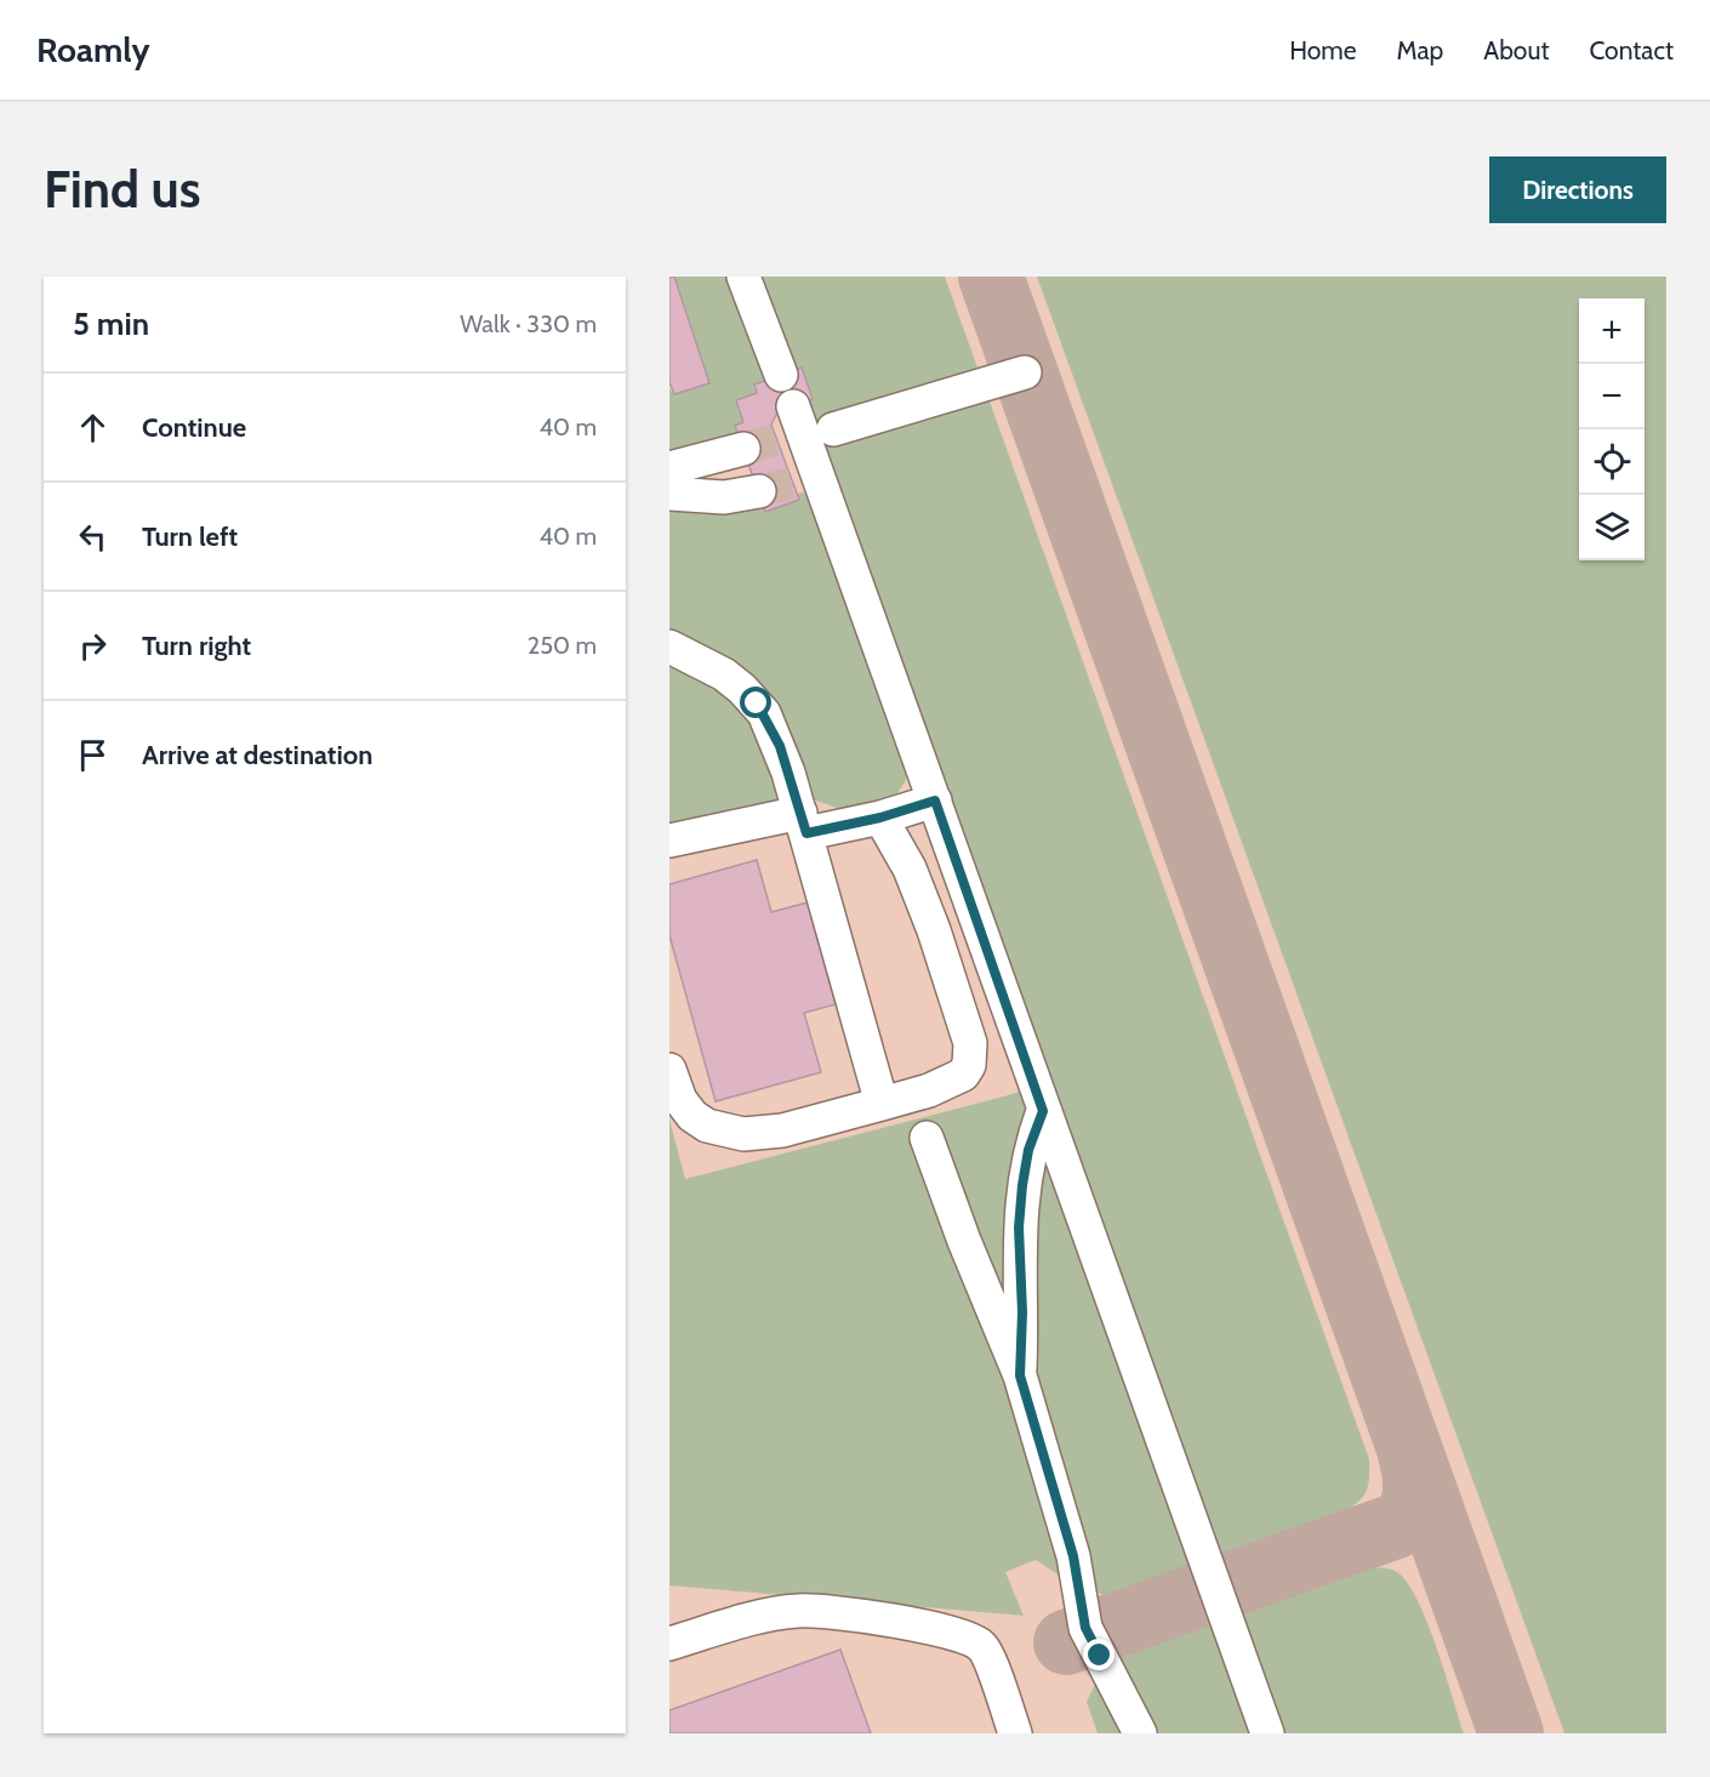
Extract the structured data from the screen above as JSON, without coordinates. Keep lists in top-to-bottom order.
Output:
{
  "page": {
    "header": "Roamly",
    "nav": [
      "Home",
      "Map",
      "About",
      "Contact"
    ],
    "buttons": "Directions",
    "title": "Find us",
    "heading": ["5 min", "Walk · 330 m"],
    "map_buttons": ["+", "−"],
    "list": [
      ["Continue", "40 m"],
      ["Turn left", "40 m"],
      ["Turn right", "250 m"],
      "Arrive at destination"
    ]
  }
}
